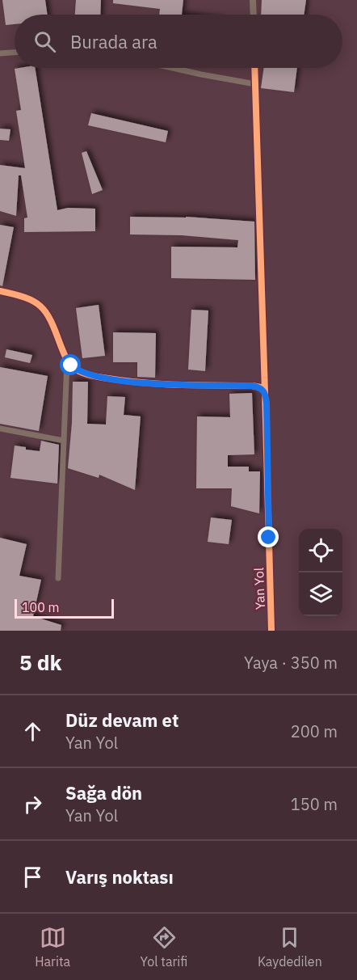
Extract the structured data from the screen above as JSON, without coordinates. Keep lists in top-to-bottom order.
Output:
{
  "streets": {
    "street": ["Yan Yol"]
  },
  "scale_bar": "100 m",
  "page": {
    "search": "Burada ara",
    "scale": "100 m",
    "heading": ["5 dk", "Yaya · 350 m"],
    "list": [
      ["Düz devam et", "Yan Yol", "200 m"],
      ["Sağa dön", "Yan Yol", "150 m"],
      "Varış noktası"
    ],
    "nav": ["Harita", "Yol tarifi", "Kaydedilen"]
  }
}
